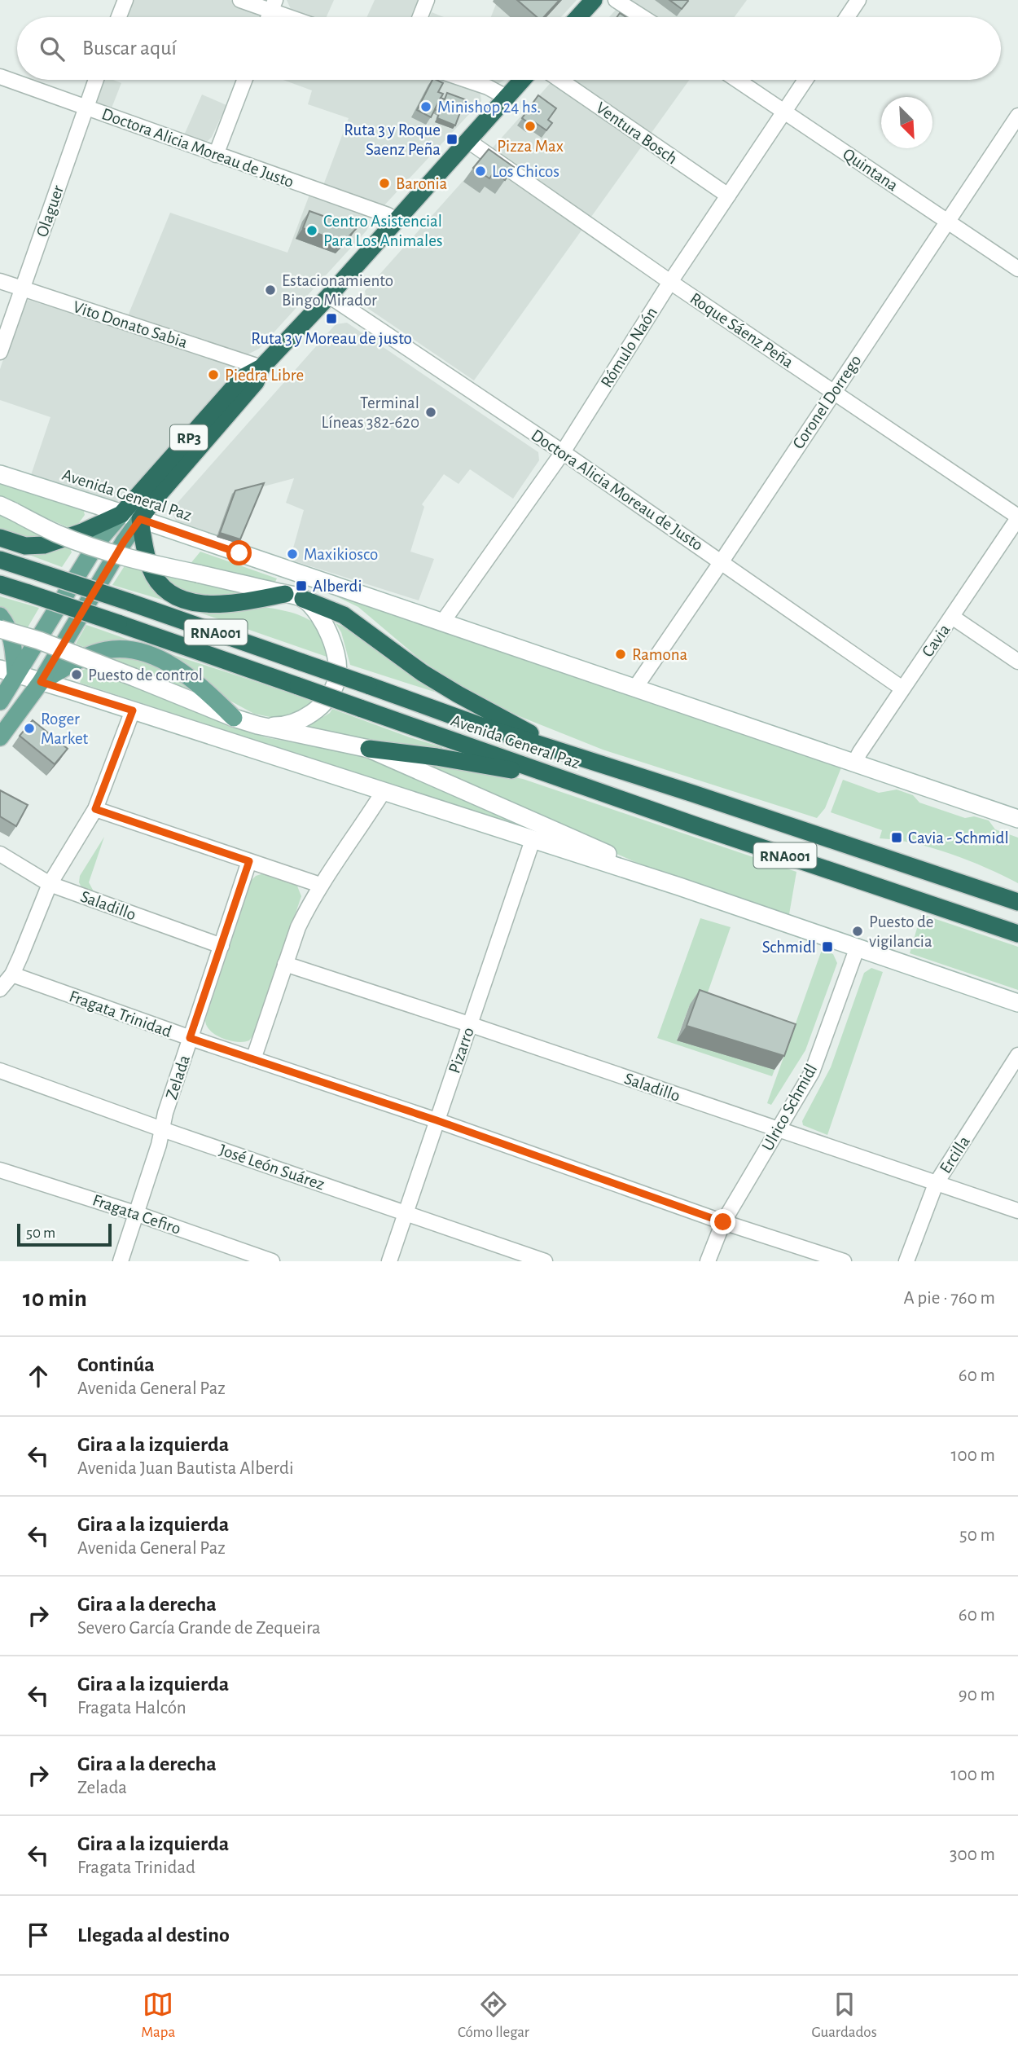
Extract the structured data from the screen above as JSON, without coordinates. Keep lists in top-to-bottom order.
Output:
{
  "streets": {
    "highway": ["RP3", "Avenida General Paz", "RNA001"],
    "street": [
      "Ventura Bosch",
      "Doctora Alicia Moreau de Justo",
      "Quintana",
      "Olaguer",
      "Vito Donato Sabia",
      "Roque Sáenz Peña",
      "Rómulo Naón",
      "Coronel Dorrego",
      "Cavia",
      "Saladillo",
      "Fragata Trinidad",
      "Pizarro",
      "Zelada",
      "Ulrico Schmidl",
      "Ercilla",
      "José León Suárez",
      "Fragata Cefiro"
    ]
  },
  "crossings": [
    ["Ventura Bosch", "Rómulo Naón"],
    ["Doctora Alicia Moreau de Justo", "Olaguer"],
    ["Doctora Alicia Moreau de Justo", "Rómulo Naón"],
    ["Doctora Alicia Moreau de Justo", "Coronel Dorrego"],
    ["Doctora Alicia Moreau de Justo", "RP3"],
    ["Doctora Alicia Moreau de Justo", "Cavia"],
    ["Quintana", "Rómulo Naón"],
    ["Quintana", "Coronel Dorrego"],
    ["Olaguer", "Vito Donato Sabia"],
    ["Vito Donato Sabia", "RP3"],
    ["Roque Sáenz Peña", "Rómulo Naón"],
    ["Roque Sáenz Peña", "Coronel Dorrego"],
    ["Roque Sáenz Peña", "RP3"],
    ["Roque Sáenz Peña", "Cavia"],
    ["Rómulo Naón", "Avenida General Paz"],
    ["Coronel Dorrego", "Avenida General Paz"],
    ["RP3", "Avenida General Paz"],
    ["Avenida General Paz", "Cavia"],
    ["Saladillo", "Pizarro"],
    ["Saladillo", "Zelada"],
    ["Saladillo", "Ulrico Schmidl"],
    ["Saladillo", "Ercilla"],
    ["Fragata Trinidad", "Pizarro"],
    ["Fragata Trinidad", "Zelada"],
    ["Fragata Trinidad", "Ulrico Schmidl"],
    ["Pizarro", "José León Suárez"],
    ["Zelada", "José León Suárez"],
    ["Zelada", "Fragata Cefiro"]
  ],
  "places": {
    "other": [
      "Minishop 24 hs.",
      "Pizza Max",
      "Los Chicos",
      "Baronia",
      "Centro Asistencial Para Los Animales",
      "Estacionamiento Bingo Mirador",
      "Piedra Libre",
      "Terminal Líneas 382-620",
      "Maxikiosco",
      "Ramona",
      "Puesto de control",
      "Roger Market",
      "Puesto de vigilancia"
    ],
    "transit": [
      "Ruta 3 y Roque Saenz Peña",
      "Ruta 3 y Moreau de justo",
      "Alberdi",
      "Cavia - Schmidl",
      "Schmidl"
    ]
  },
  "scale_bar": "50 m",
  "north": "bottom right",
  "page": {
    "search": "Buscar aquí",
    "scale": "50 m",
    "heading": ["10 min", "A pie · 760 m"],
    "list": [
      ["Continúa", "Avenida General Paz", "60 m"],
      ["Gira a la izquierda", "Avenida Juan Bautista Alberdi", "100 m"],
      ["Gira a la izquierda", "Avenida General Paz", "50 m"],
      ["Gira a la derecha", "Severo García Grande de Zequeira", "60 m"],
      ["Gira a la izquierda", "Fragata Halcón", "90 m"],
      ["Gira a la derecha", "Zelada", "100 m"],
      ["Gira a la izquierda", "Fragata Trinidad", "300 m"],
      "Llegada al destino"
    ],
    "nav": ["Mapa", "Cómo llegar", "Guardados"]
  }
}
